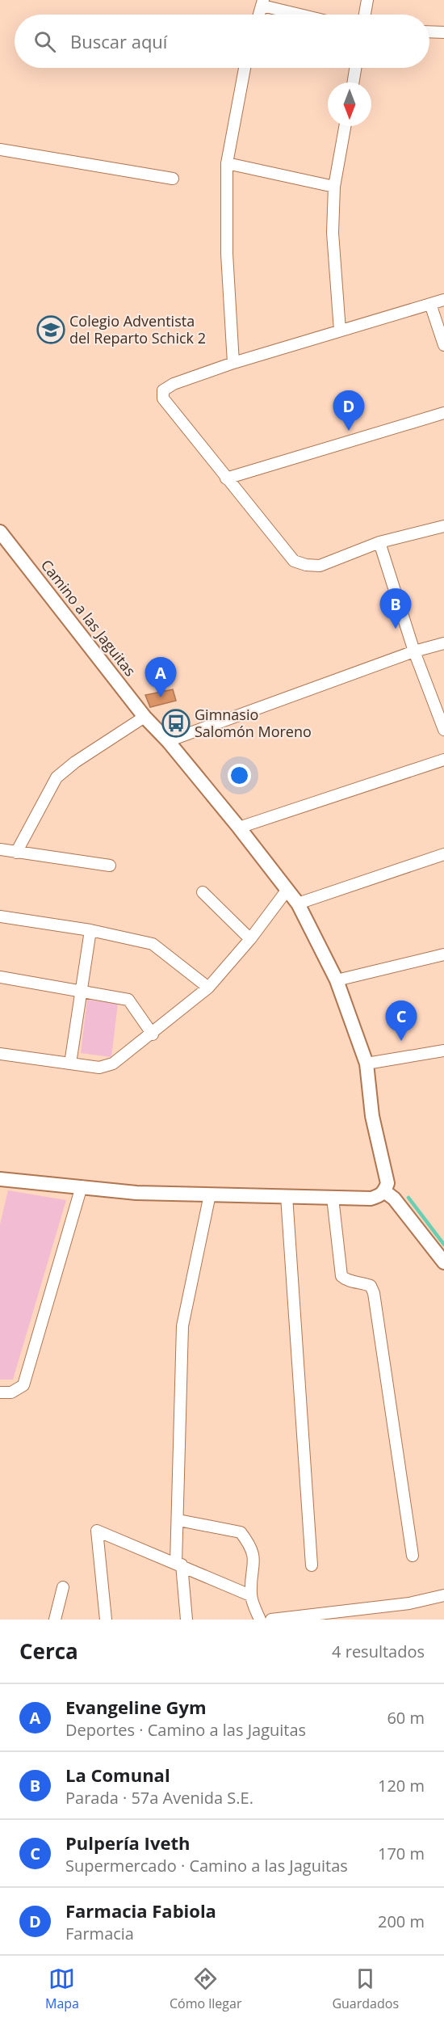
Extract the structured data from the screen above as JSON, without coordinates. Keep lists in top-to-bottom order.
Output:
{
  "streets": {
    "street": ["Camino a las Jaguitas"]
  },
  "places": {
    "school or university": ["Colegio Adventista del Reparto Schick 2"],
    "bus stop": ["Gimnasio Salomón Moreno"]
  },
  "north": "bottom",
  "page": {
    "search": "Buscar aquí",
    "pins": [
      "D",
      "B",
      "A",
      "C"
    ],
    "heading": ["Cerca", "4 resultados"],
    "list": [
      {
        "mark": "A",
        "name": "Evangeline Gym",
        "note": "Deportes · Camino a las Jaguitas",
        "value": "60 m"
      },
      {
        "mark": "B",
        "name": "La Comunal",
        "note": "Parada · 57a Avenida S.E.",
        "value": "120 m"
      },
      {
        "mark": "C",
        "name": "Pulpería Iveth",
        "note": "Supermercado · Camino a las Jaguitas",
        "value": "170 m"
      },
      {
        "mark": "D",
        "name": "Farmacia Fabiola",
        "note": "Farmacia",
        "value": "200 m"
      }
    ],
    "nav": ["Mapa", "Cómo llegar", "Guardados"]
  }
}
